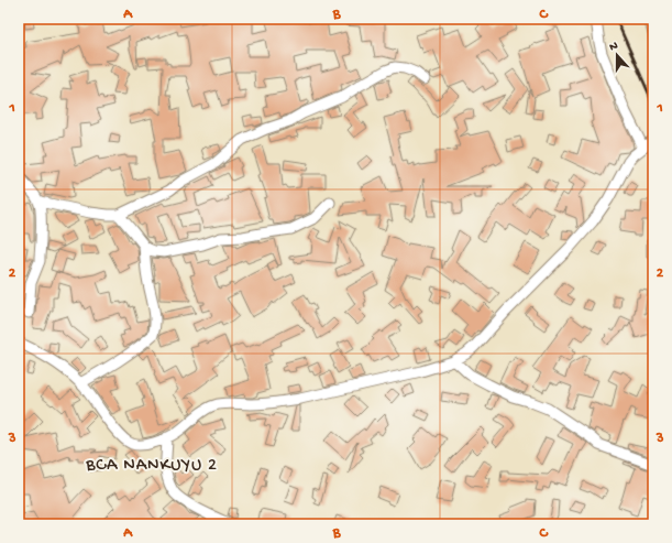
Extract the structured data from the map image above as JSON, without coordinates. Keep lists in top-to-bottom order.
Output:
{
  "districts": ["BCA NANKUYU 2"],
  "north": "top",
  "grid": {
    "columns": ["A", "B", "C"],
    "rows": ["1", "2", "3"]
  }
}
